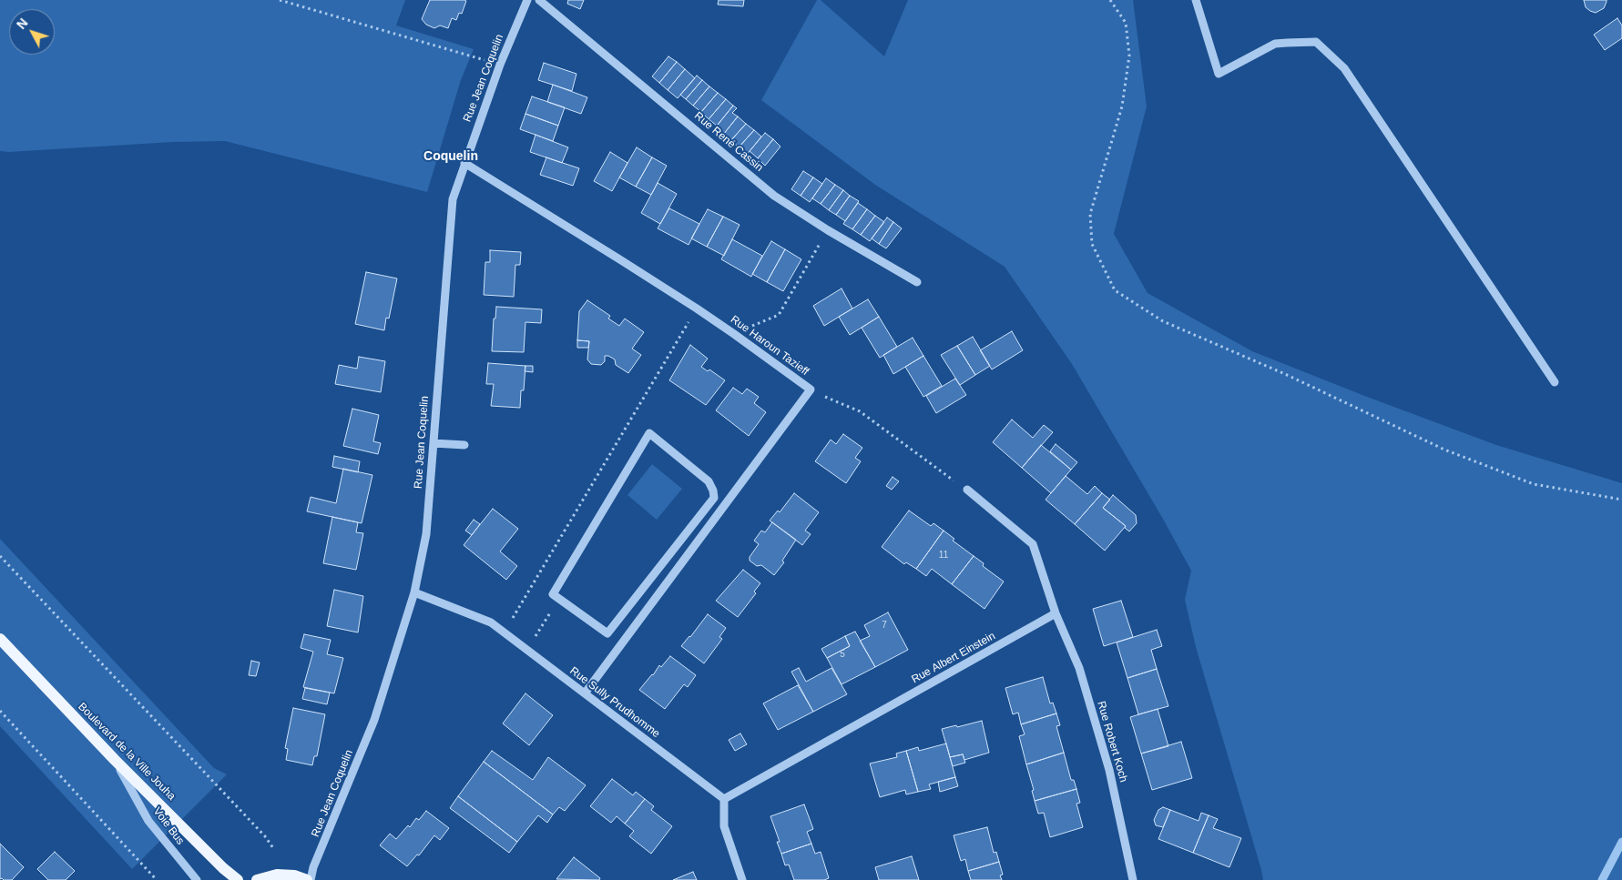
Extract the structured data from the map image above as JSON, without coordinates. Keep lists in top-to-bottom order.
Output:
{
  "streets": {
    "main road": ["Boulevard de la Ville Jouha"],
    "street": [
      "Rue Jean Coquelin",
      "Rue René Cassin",
      "Rue Haroun Tazieff",
      "Rue Albert Einstein",
      "Rue Sully Prudhomme",
      "Rue Robert Koch",
      "Voie Bus"
    ]
  },
  "crossings": [
    ["Rue Jean Coquelin", "Rue Haroun Tazieff"],
    ["Rue Jean Coquelin", "Rue Sully Prudhomme"],
    ["Rue Haroun Tazieff", "Rue Sully Prudhomme"],
    ["Rue Albert Einstein", "Rue Sully Prudhomme"],
    ["Rue Albert Einstein", "Rue Robert Koch"],
    ["Boulevard de la Ville Jouha", "Voie Bus"]
  ],
  "districts": ["Coquelin"],
  "house_numbers": ["11", "7", "5"],
  "north": "top left"
}
